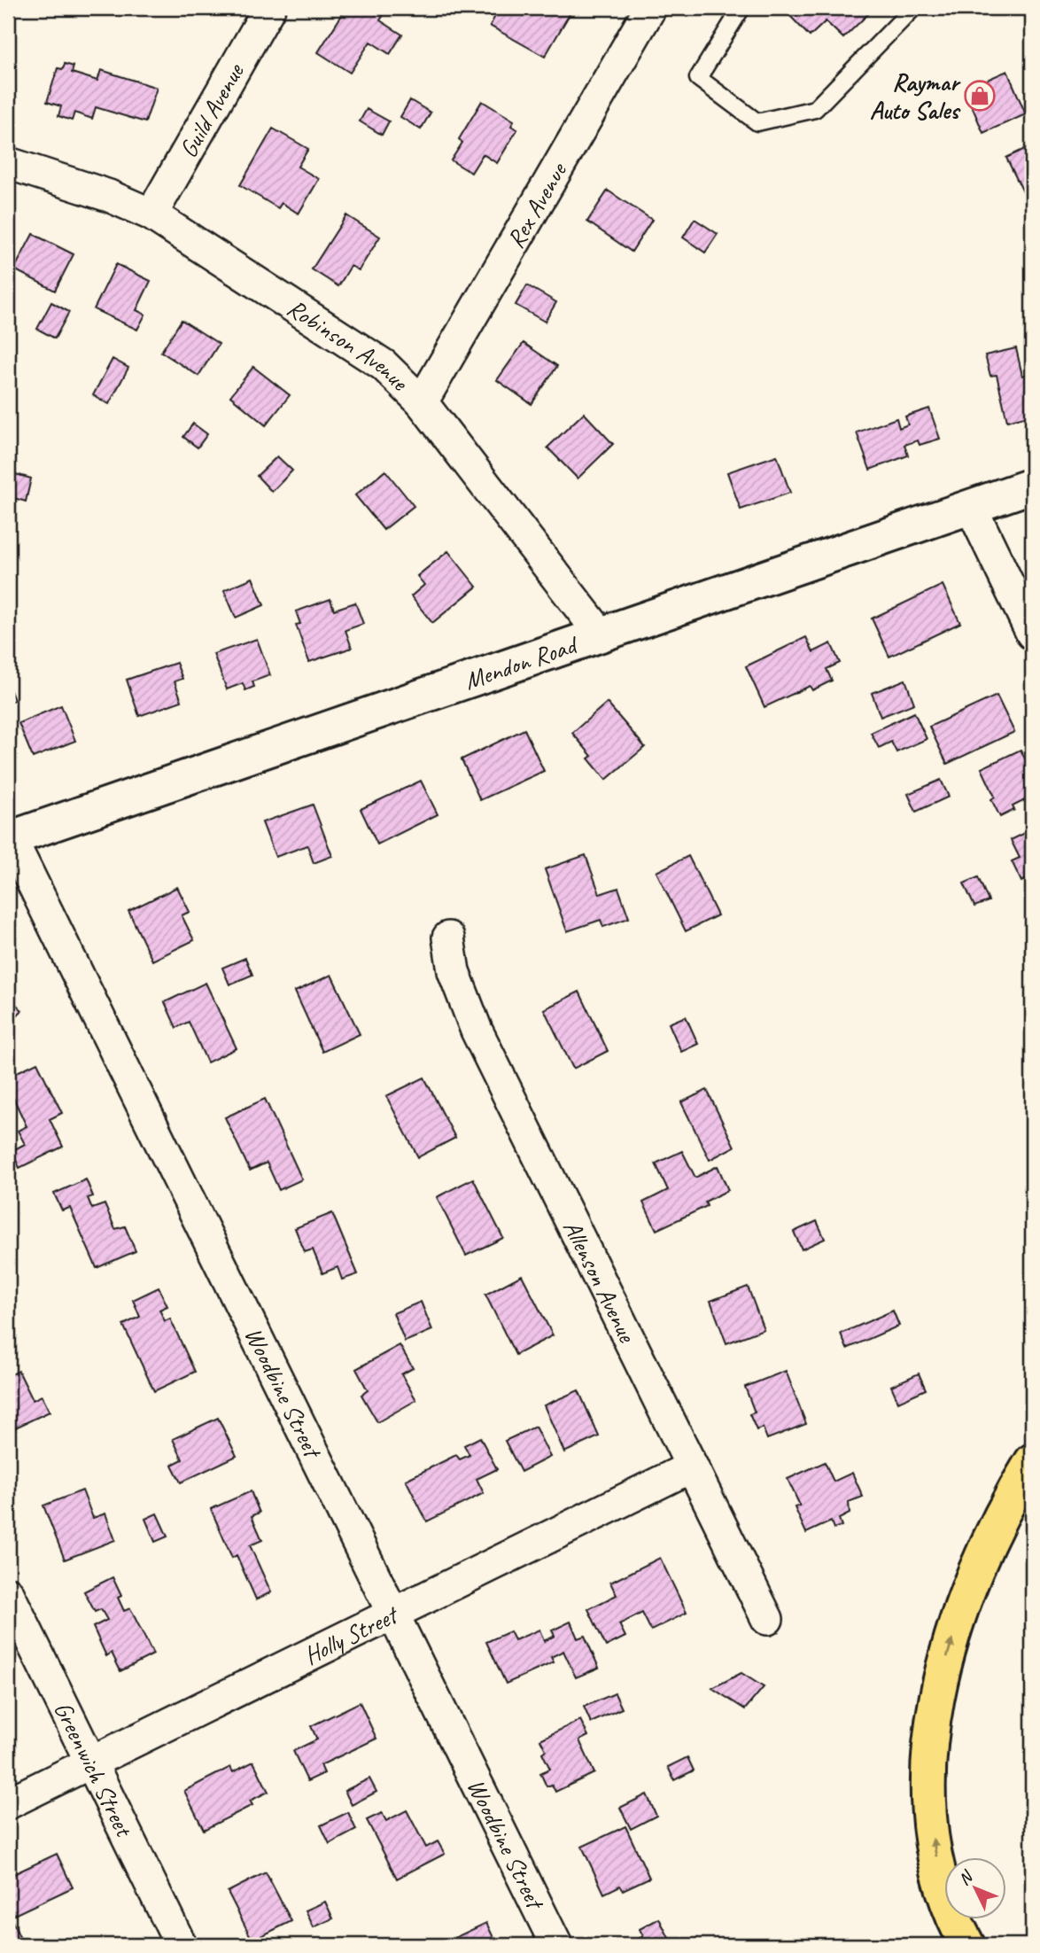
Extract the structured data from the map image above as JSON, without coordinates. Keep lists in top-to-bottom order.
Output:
{
  "streets": {
    "street": [
      "Guild Avenue",
      "Rex Avenue",
      "Robinson Avenue",
      "Mendon Road",
      "Allenson Avenue",
      "Woodbine Street",
      "Holly Street",
      "Greenwich Street"
    ]
  },
  "crossings": [
    ["Guild Avenue", "Robinson Avenue"],
    ["Rex Avenue", "Robinson Avenue"],
    ["Robinson Avenue", "Mendon Road"],
    ["Mendon Road", "Woodbine Street"],
    ["Allenson Avenue", "Holly Street"],
    ["Woodbine Street", "Holly Street"],
    ["Holly Street", "Greenwich Street"]
  ],
  "places": {
    "shop": ["Raymar Auto Sales"]
  },
  "north": "top left"
}
